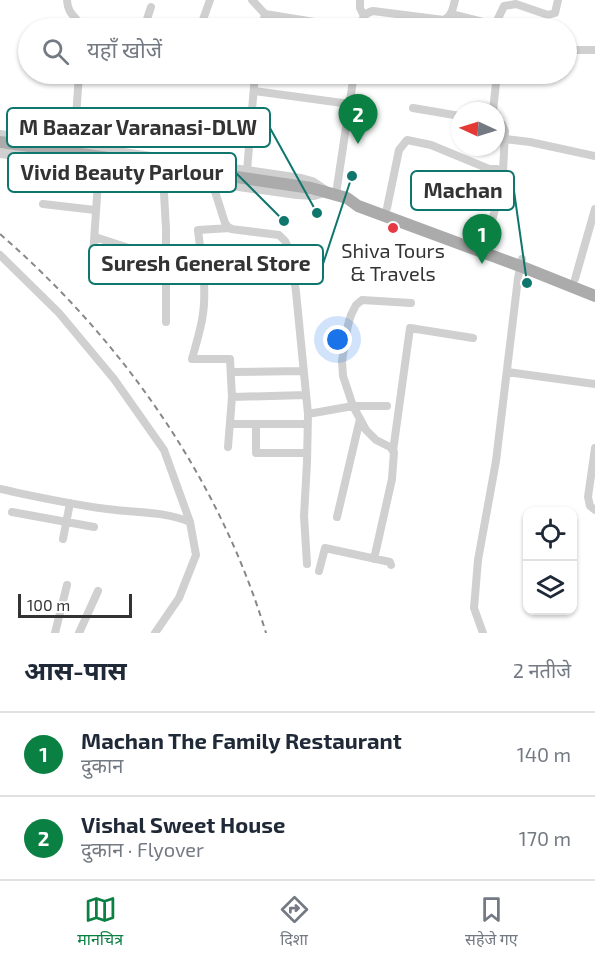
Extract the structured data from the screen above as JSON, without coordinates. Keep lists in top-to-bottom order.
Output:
{
  "places": [
    "Suresh General Store",
    "M Baazar Varanasi-DLW",
    "Vivid Beauty Parlour",
    "Shiva Tours & Travels",
    "Machan"
  ],
  "scale_bar": "100 m",
  "north": "left",
  "page": {
    "search": "यहाँ खोजें",
    "pins": ["2", "1"],
    "scale": "100 m",
    "heading": ["आस-पास", "2 नतीजे"],
    "list": [
      {
        "mark": "1",
        "name": "Machan The Family Restaurant",
        "note": "दुकान",
        "value": "140 m"
      },
      {
        "mark": "2",
        "name": "Vishal Sweet House",
        "note": "दुकान · Flyover",
        "value": "170 m"
      }
    ],
    "nav": ["मानचित्र", "दिशा", "सहेजे गए"]
  }
}
